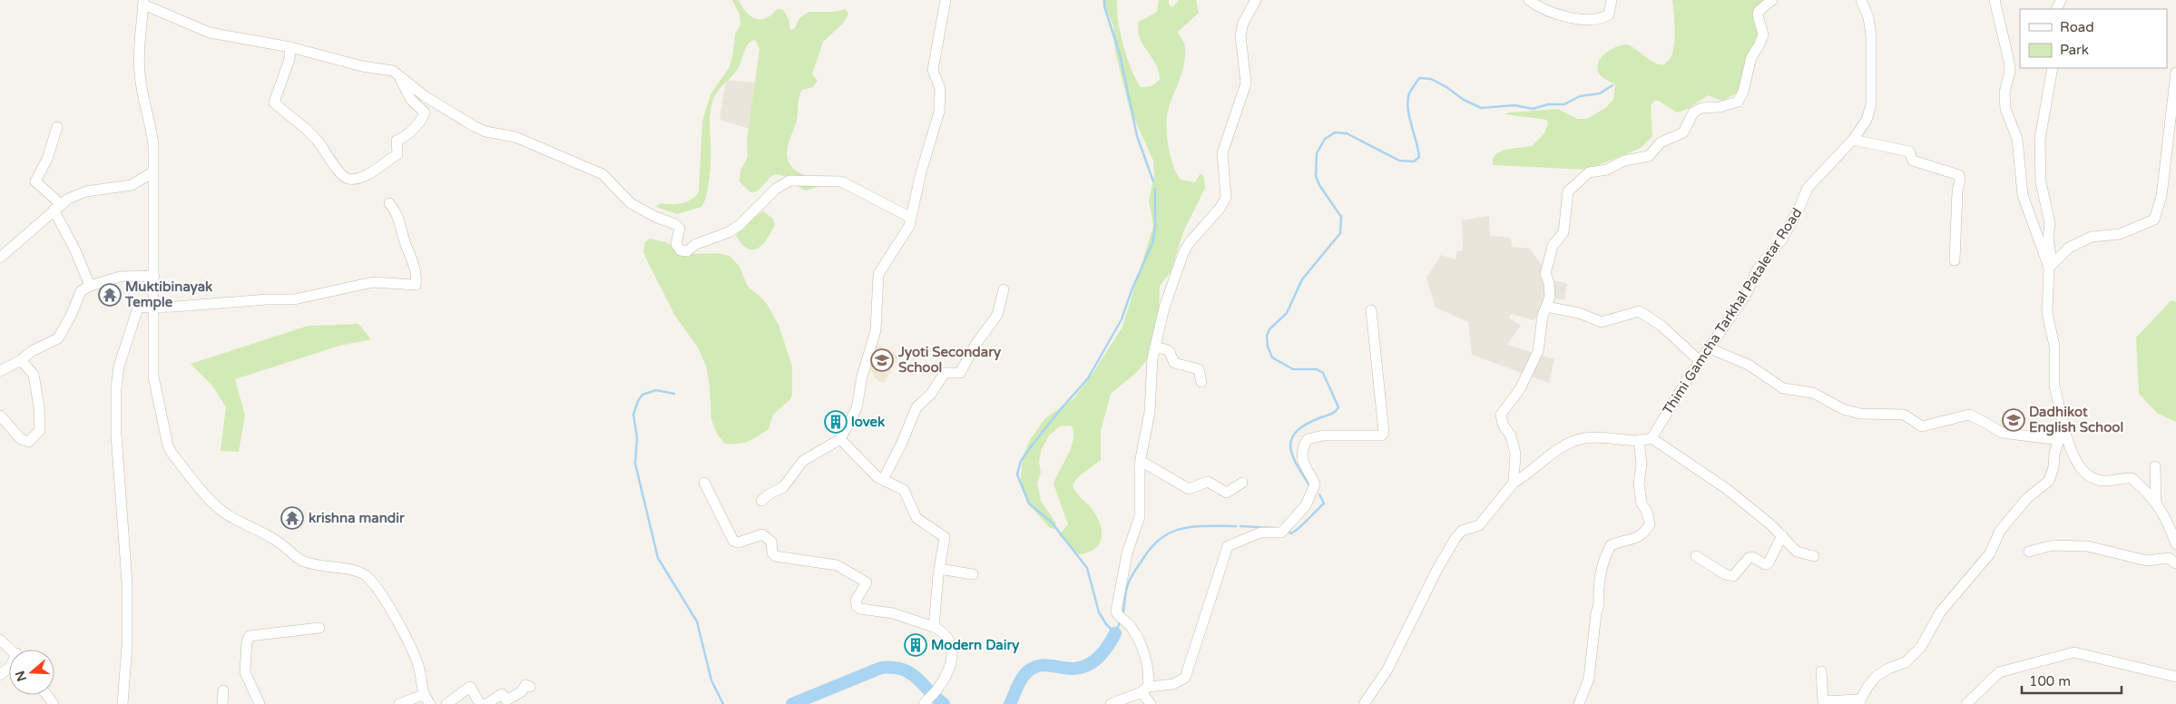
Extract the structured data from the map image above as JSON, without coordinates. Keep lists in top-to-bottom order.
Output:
{
  "streets": {
    "street": ["Thimi Gamcha Tarkhal Pataletar Road"]
  },
  "places": {
    "temple": ["Muktibinayak Temple", "krishna mandir"],
    "school or university": ["Jyoti Secondary School", "Dadhikot English School"],
    "building": ["lovek", "Modern Dairy"]
  },
  "legend": ["Road", "Park"],
  "scale_bar": "100 m",
  "north": "left"
}
